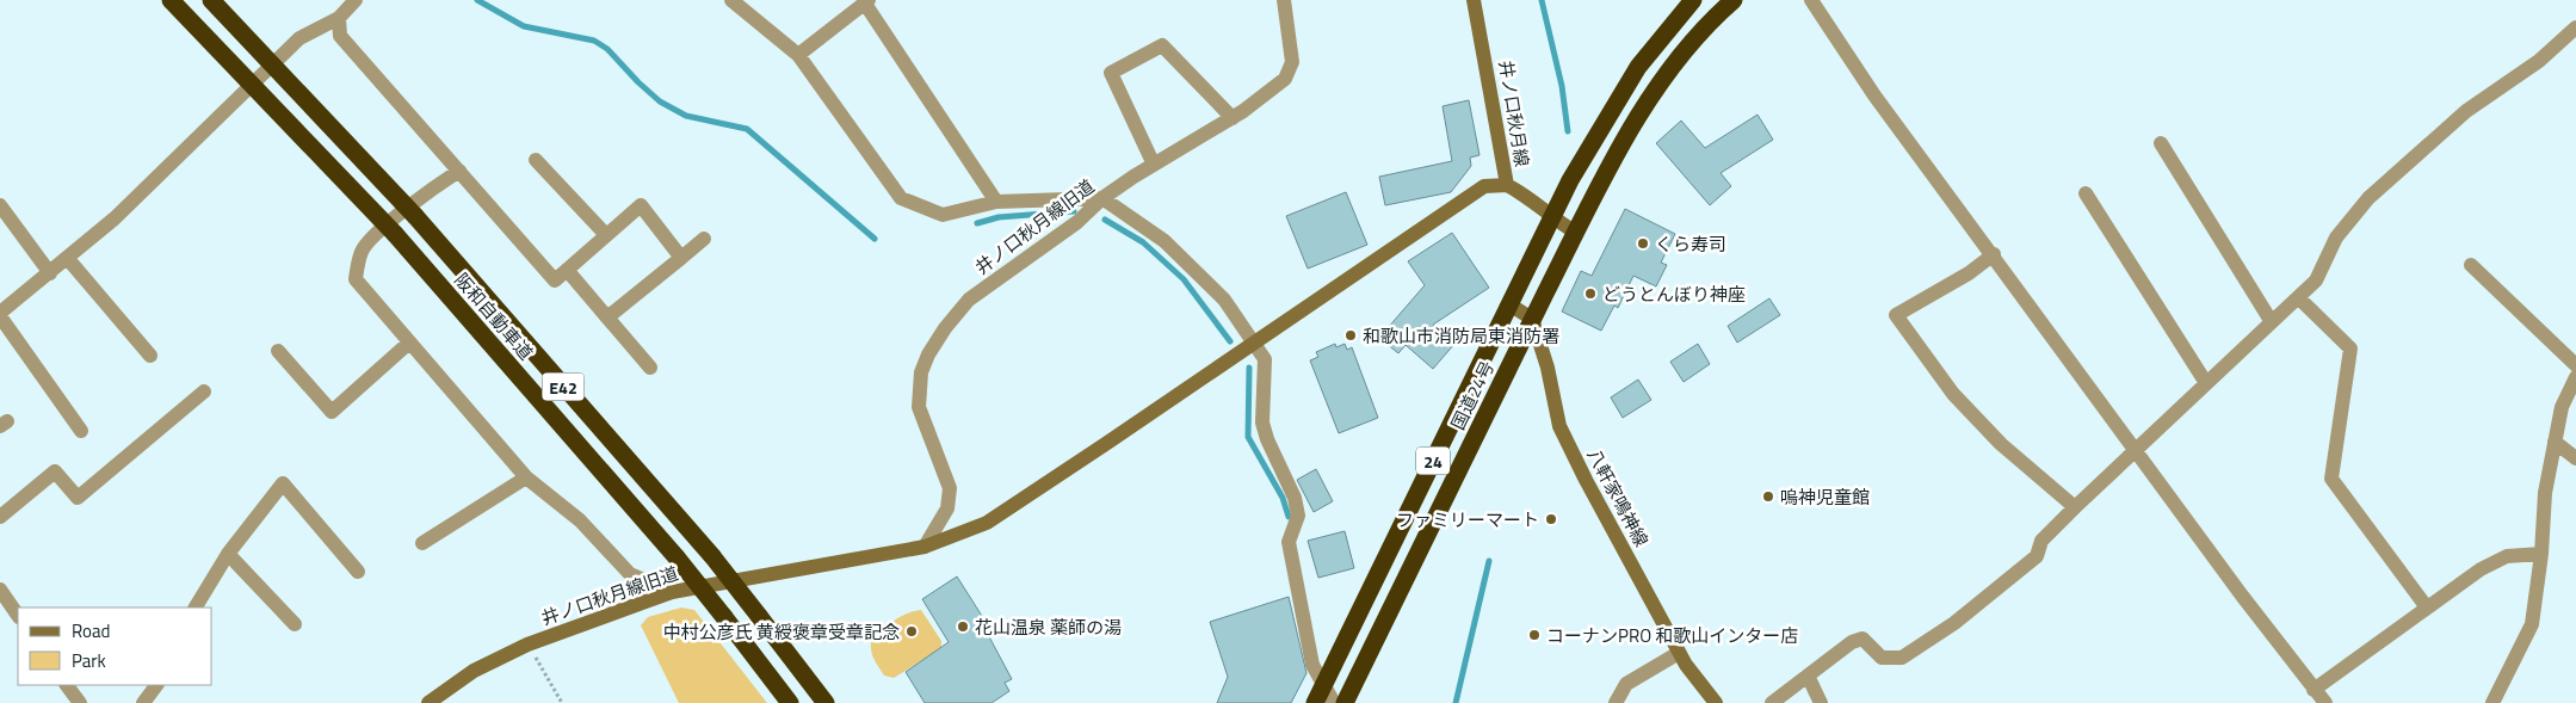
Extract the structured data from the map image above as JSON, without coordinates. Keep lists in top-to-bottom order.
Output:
{
  "streets": {
    "highway": [
      "阪和自動車道",
      "E42",
      "国道24号",
      "24"
    ],
    "street": ["井ノ口秋月線", "井ノ口秋月線旧道", "八軒家鳴神線"]
  },
  "crossings": [
    ["井ノ口秋月線", "井ノ口秋月線旧道"],
    ["井ノ口秋月線", "国道24号"],
    ["国道24号", "八軒家鳴神線"]
  ],
  "places": [
    "くら寿司",
    "どうとんぼり神座",
    "和歌山市消防局東消防署",
    "嗚神児童館",
    "ファミリーマート",
    "花山温泉 薬師の湯",
    "中村公彦氏 黄綬褒章受章記念",
    "コーナンPRO 和歌山インター店"
  ],
  "legend": ["Road", "Park"]
}
